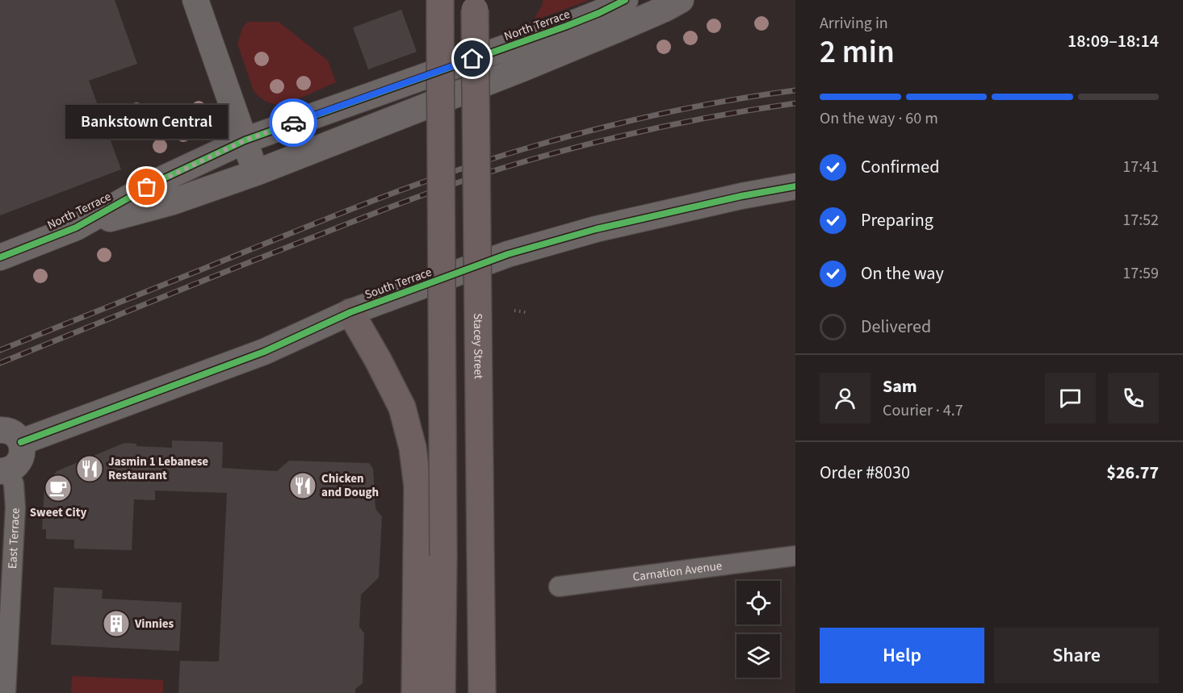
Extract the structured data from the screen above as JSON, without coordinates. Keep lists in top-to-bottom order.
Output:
{
  "streets": {
    "highway": ["Stacey Street"],
    "street": [
      "North Terrace",
      "South Terrace",
      "East Terrace",
      "Carnation Avenue"
    ]
  },
  "places": {
    "other": ["Bankstown Central"],
    "restaurant": ["Jasmin 1 Lebanese Restaurant", "Chicken and Dough"],
    "cafe": ["Sweet City"],
    "building": ["Vinnies"]
  },
  "page": {
    "heading": ["2 min", "Arriving in", "18:09–18:14"],
    "panel": [
      "Sam",
      "Courier · 4.7",
      "Order #8030",
      "$26.77"
    ],
    "bar": "On the way · 60 m",
    "bubble": "Bankstown Central",
    "list": [
      ["Confirmed", "17:41"],
      ["Preparing", "17:52"],
      ["On the way", "17:59"],
      "Delivered"
    ],
    "buttons": ["Help", "Share"]
  }
}
